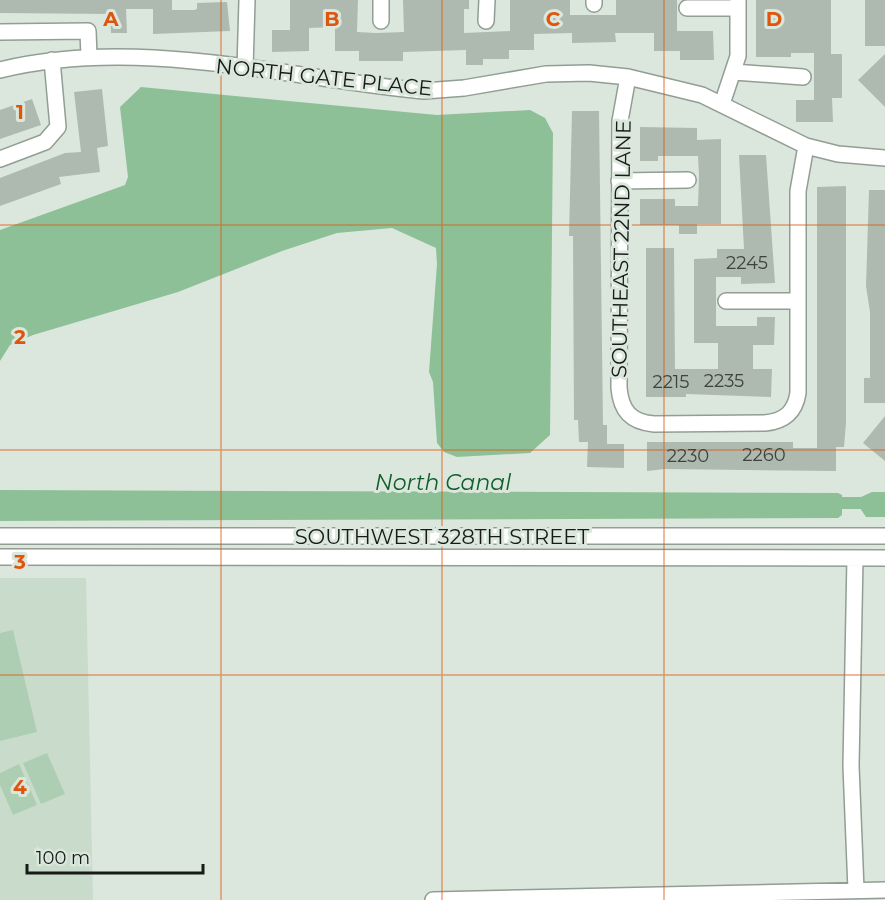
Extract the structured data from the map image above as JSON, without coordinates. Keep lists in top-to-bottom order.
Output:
{
  "streets": {
    "street": ["NORTH GATE PLACE", "SOUTHEAST 22ND LANE", "SOUTHWEST 328TH STREET"]
  },
  "crossings": [
    ["NORTH GATE PLACE", "SOUTHEAST 22ND LANE"]
  ],
  "water": ["North Canal"],
  "house_numbers": [
    "2245",
    "2235",
    "2215",
    "2260",
    "2230"
  ],
  "scale_bar": "100 m",
  "grid": {
    "columns": [
      "A",
      "B",
      "C",
      "D"
    ],
    "rows": [
      "1",
      "2",
      "3",
      "4"
    ]
  }
}
